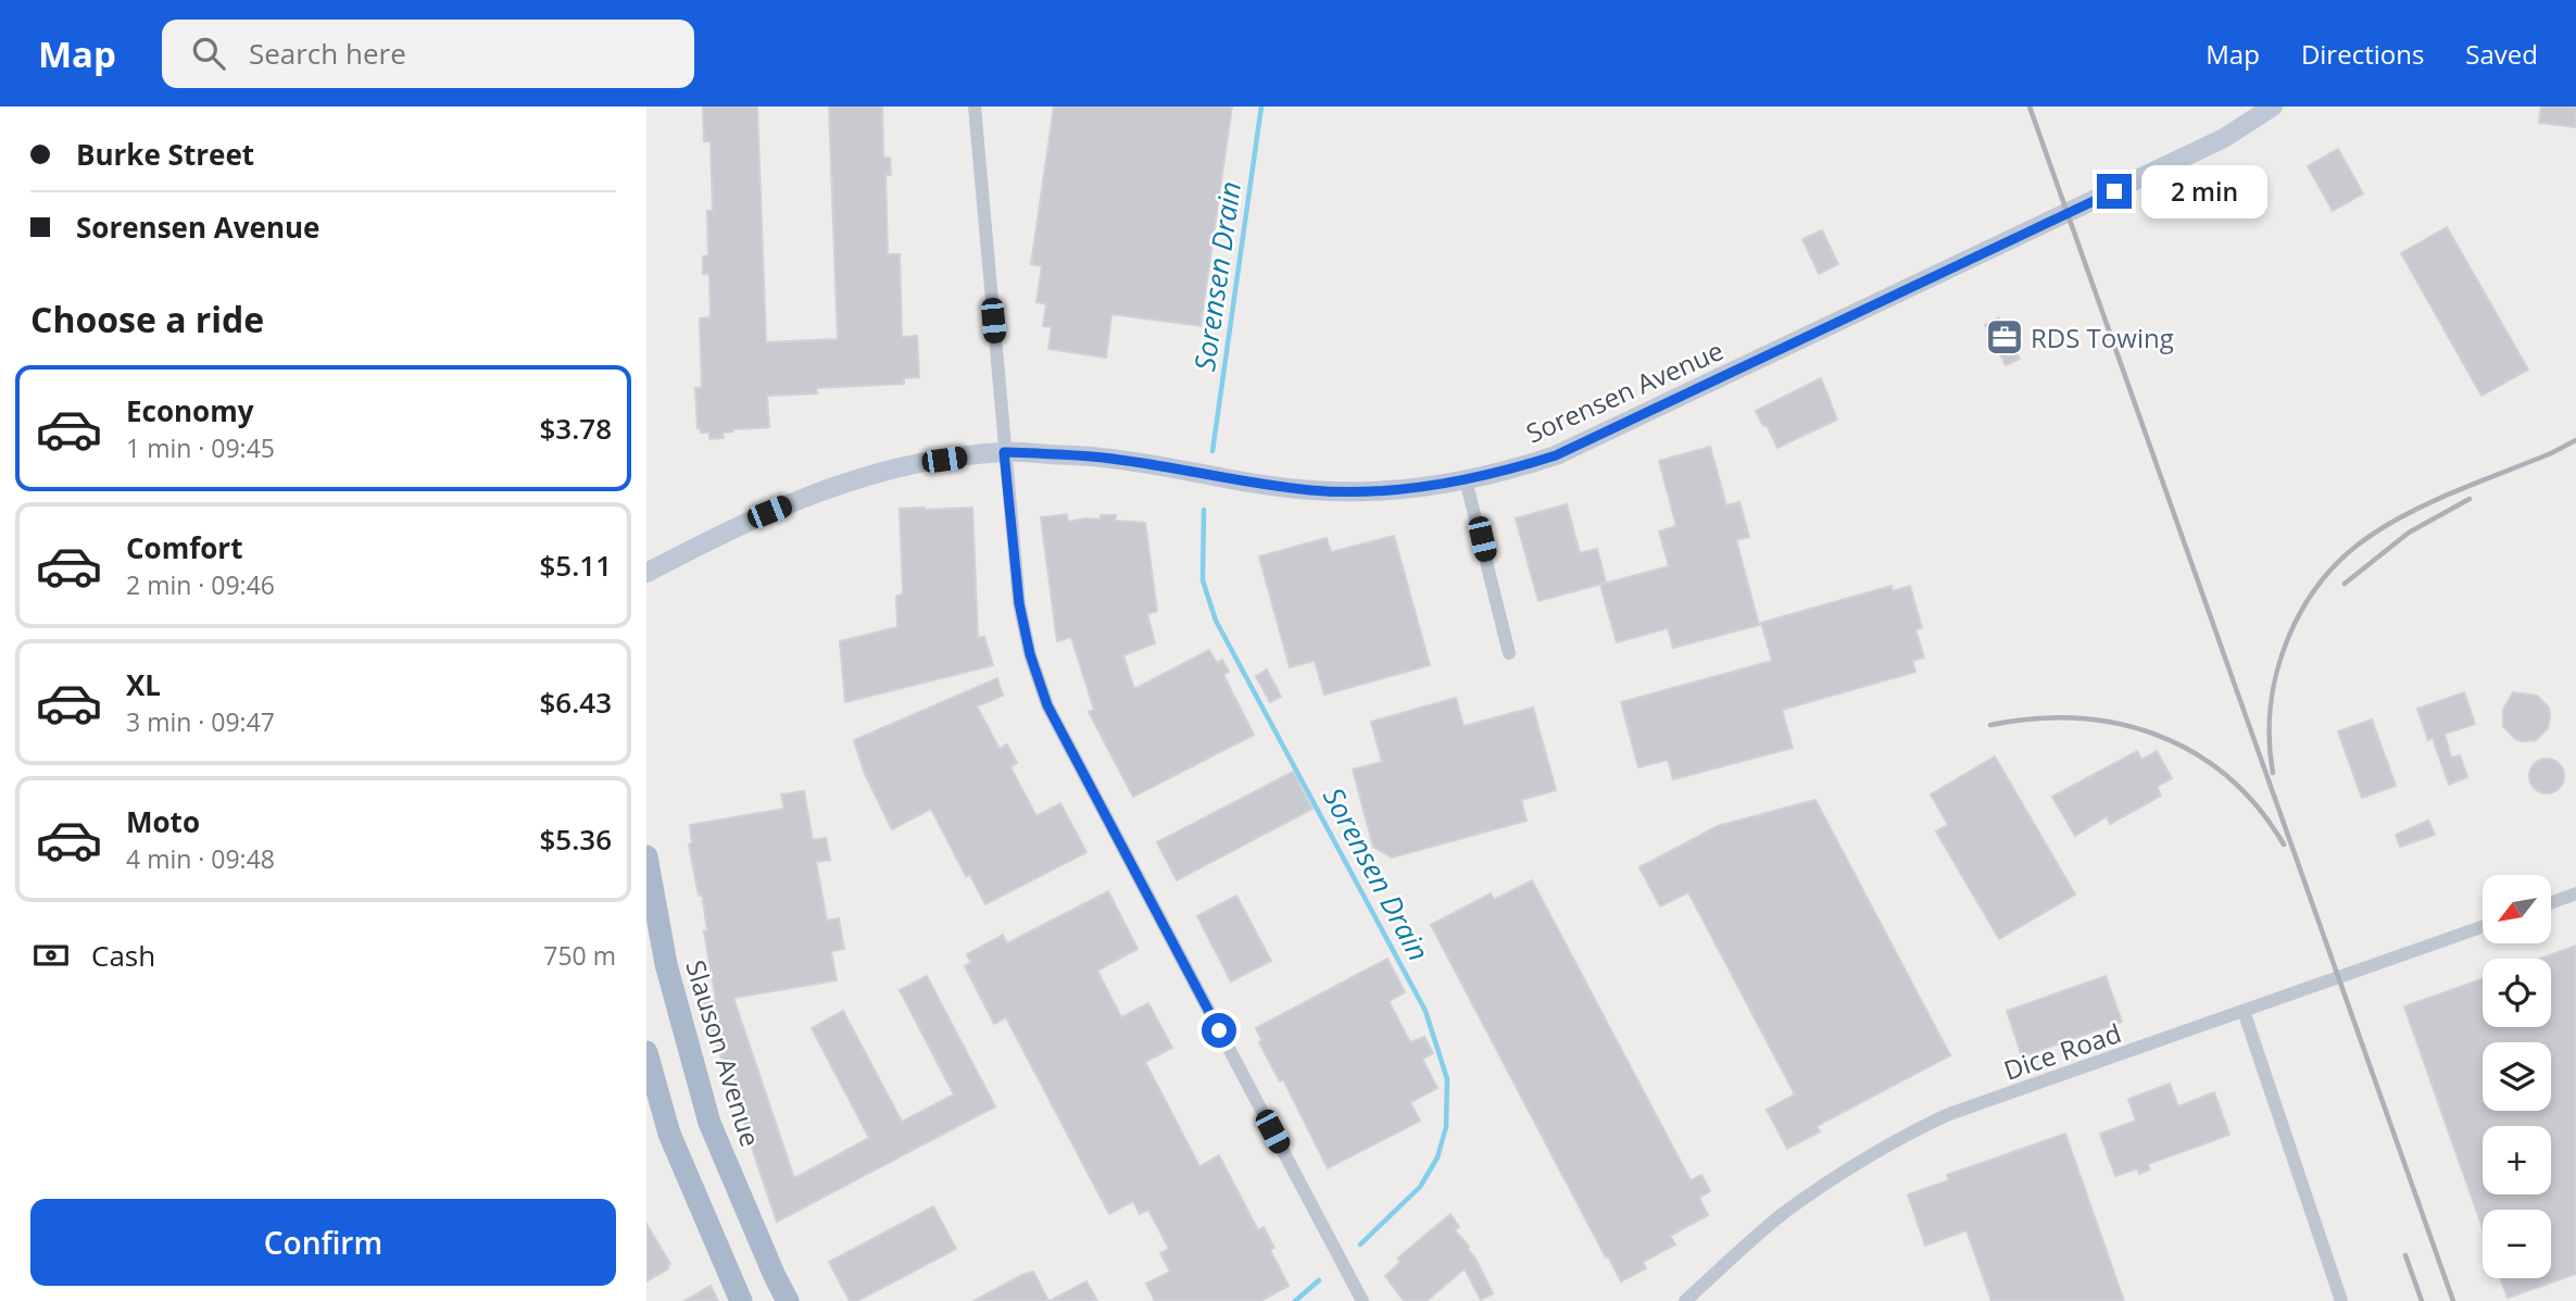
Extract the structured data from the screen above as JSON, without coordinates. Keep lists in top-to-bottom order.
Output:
{
  "streets": {
    "main road": ["Slauson Avenue"],
    "street": ["Sorensen Avenue", "Dice Road"]
  },
  "water": ["Sorensen Drain"],
  "places": {
    "office": ["RDS Towing"]
  },
  "north": "bottom left",
  "page": {
    "header": "Map",
    "search": "Search here",
    "nav": ["Map", "Directions", "Saved"],
    "banner": ["Burke Street", "Sorensen Avenue"],
    "bubble": "2 min",
    "heading": "Choose a ride",
    "list": [
      {
        "name": "Economy",
        "note": "1 min · 09:45",
        "value": "$3.78"
      },
      {
        "name": "Comfort",
        "note": "2 min · 09:46",
        "value": "$5.11"
      },
      {
        "name": "XL",
        "note": "3 min · 09:47",
        "value": "$6.43"
      },
      {
        "name": "Moto",
        "note": "4 min · 09:48",
        "value": "$5.36"
      }
    ],
    "map_buttons": ["+", "−"],
    "pay": ["Cash", "750 m"],
    "buttons": "Confirm"
  }
}
